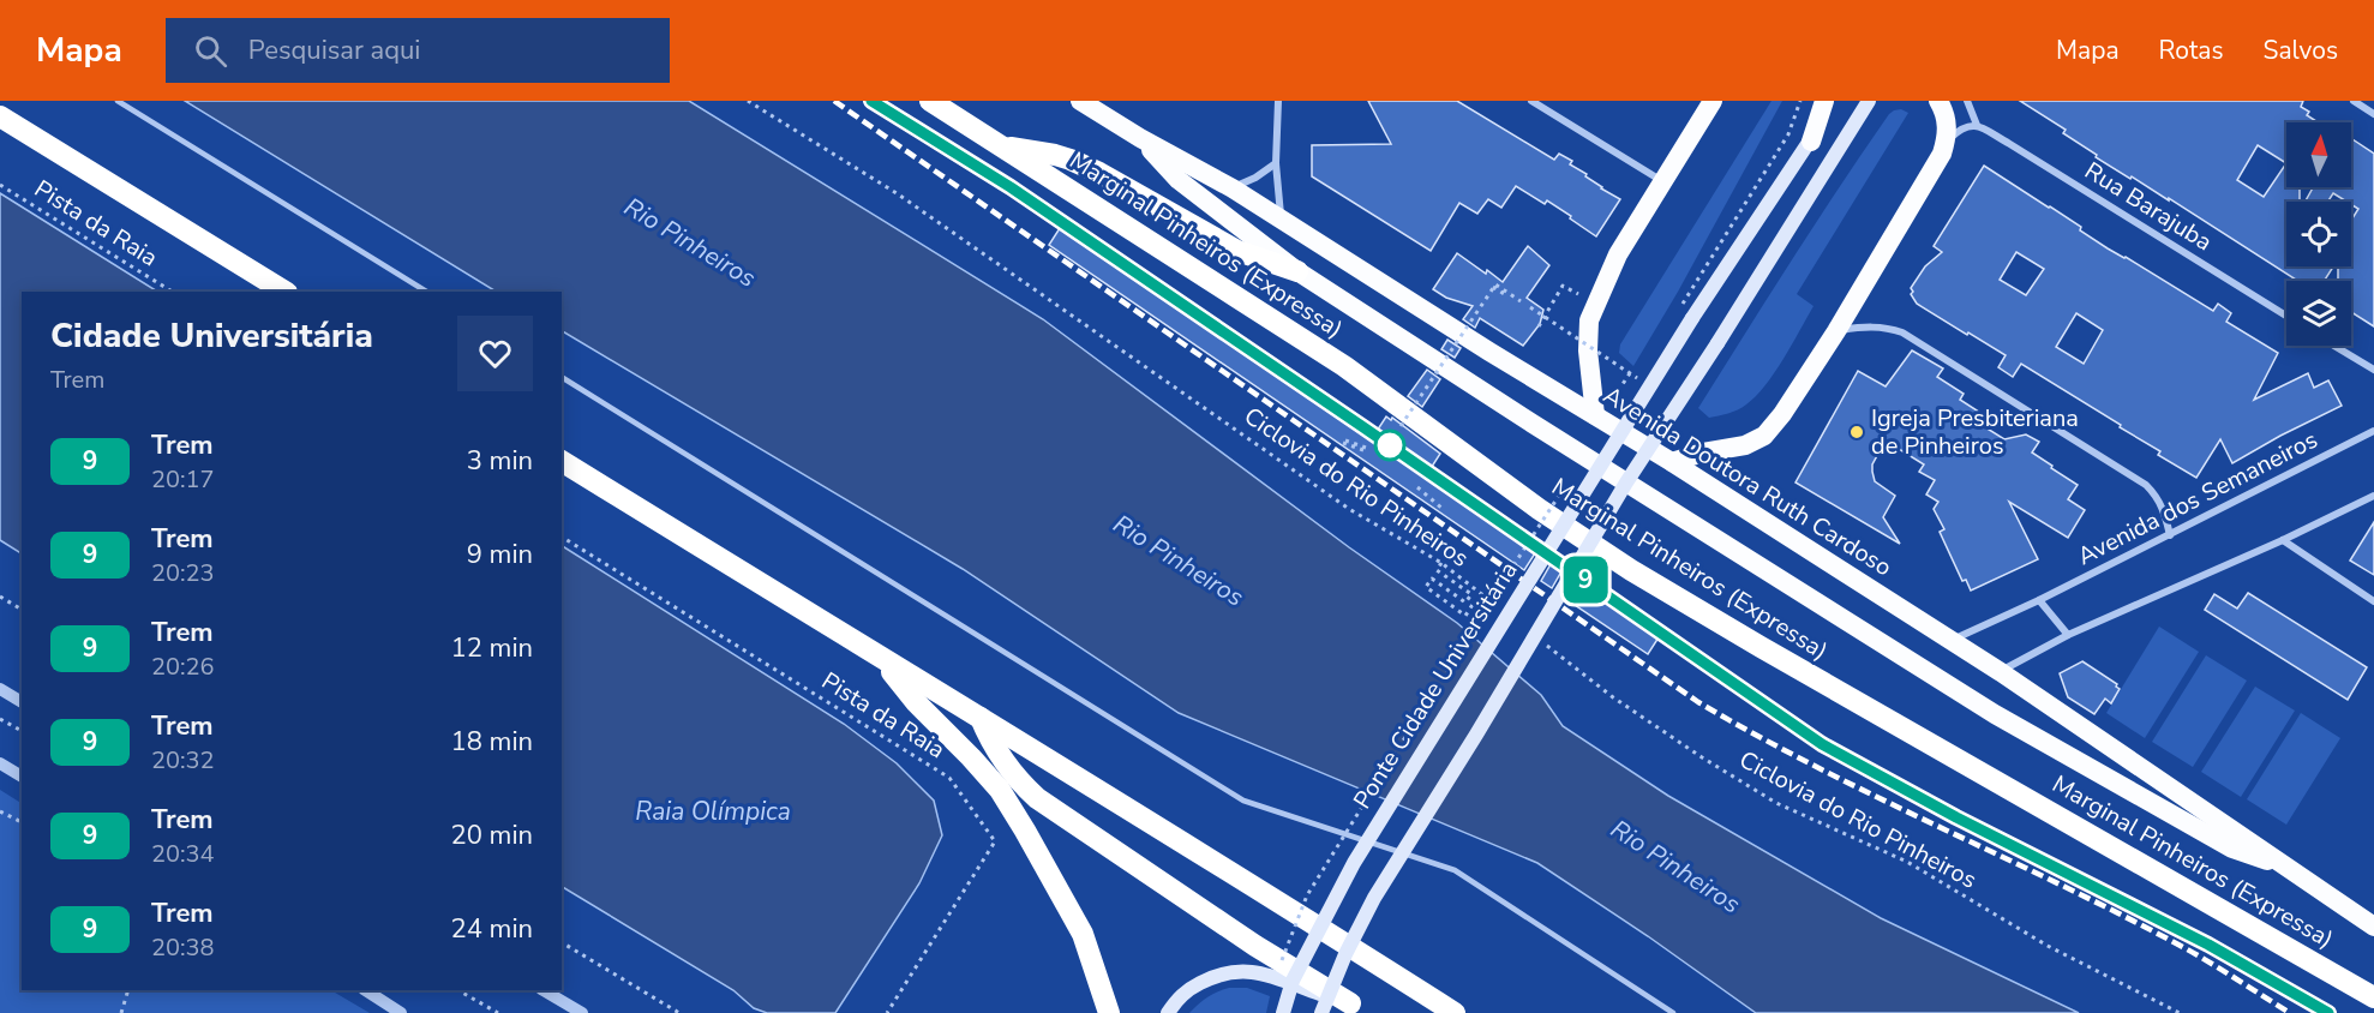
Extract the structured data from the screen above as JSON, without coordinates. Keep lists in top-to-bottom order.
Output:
{
  "streets": {
    "highway": ["Marginal Pinheiros (Expressa)", "Avenida Doutora Ruth Cardoso"],
    "main road": ["Ponte Cidade Universitária"],
    "street": ["Rua Barajuba", "Avenida dos Semaneiros"],
    "path": ["Pista da Raia", "Ciclovia do Rio Pinheiros"]
  },
  "crossings": [
    ["Avenida Doutora Ruth Cardoso", "Avenida dos Semaneiros"]
  ],
  "water": ["Rio Pinheiros", "Raia Olímpica"],
  "places": ["Igreja Presbiteriana de Pinheiros"],
  "north": "top",
  "page": {
    "header": "Mapa",
    "search": "Pesquisar aqui",
    "nav": ["Mapa", "Rotas", "Salvos"],
    "on_map": "9",
    "heading": ["Cidade Universitária", "Trem"],
    "list": [
      {
        "mark": "9",
        "name": "Trem",
        "note": "20:17",
        "value": "3 min"
      },
      {
        "mark": "9",
        "name": "Trem",
        "note": "20:23",
        "value": "9 min"
      },
      {
        "mark": "9",
        "name": "Trem",
        "note": "20:26",
        "value": "12 min"
      },
      {
        "mark": "9",
        "name": "Trem",
        "note": "20:32",
        "value": "18 min"
      },
      {
        "mark": "9",
        "name": "Trem",
        "note": "20:34",
        "value": "20 min"
      },
      {
        "mark": "9",
        "name": "Trem",
        "note": "20:38",
        "value": "24 min"
      }
    ]
  }
}
